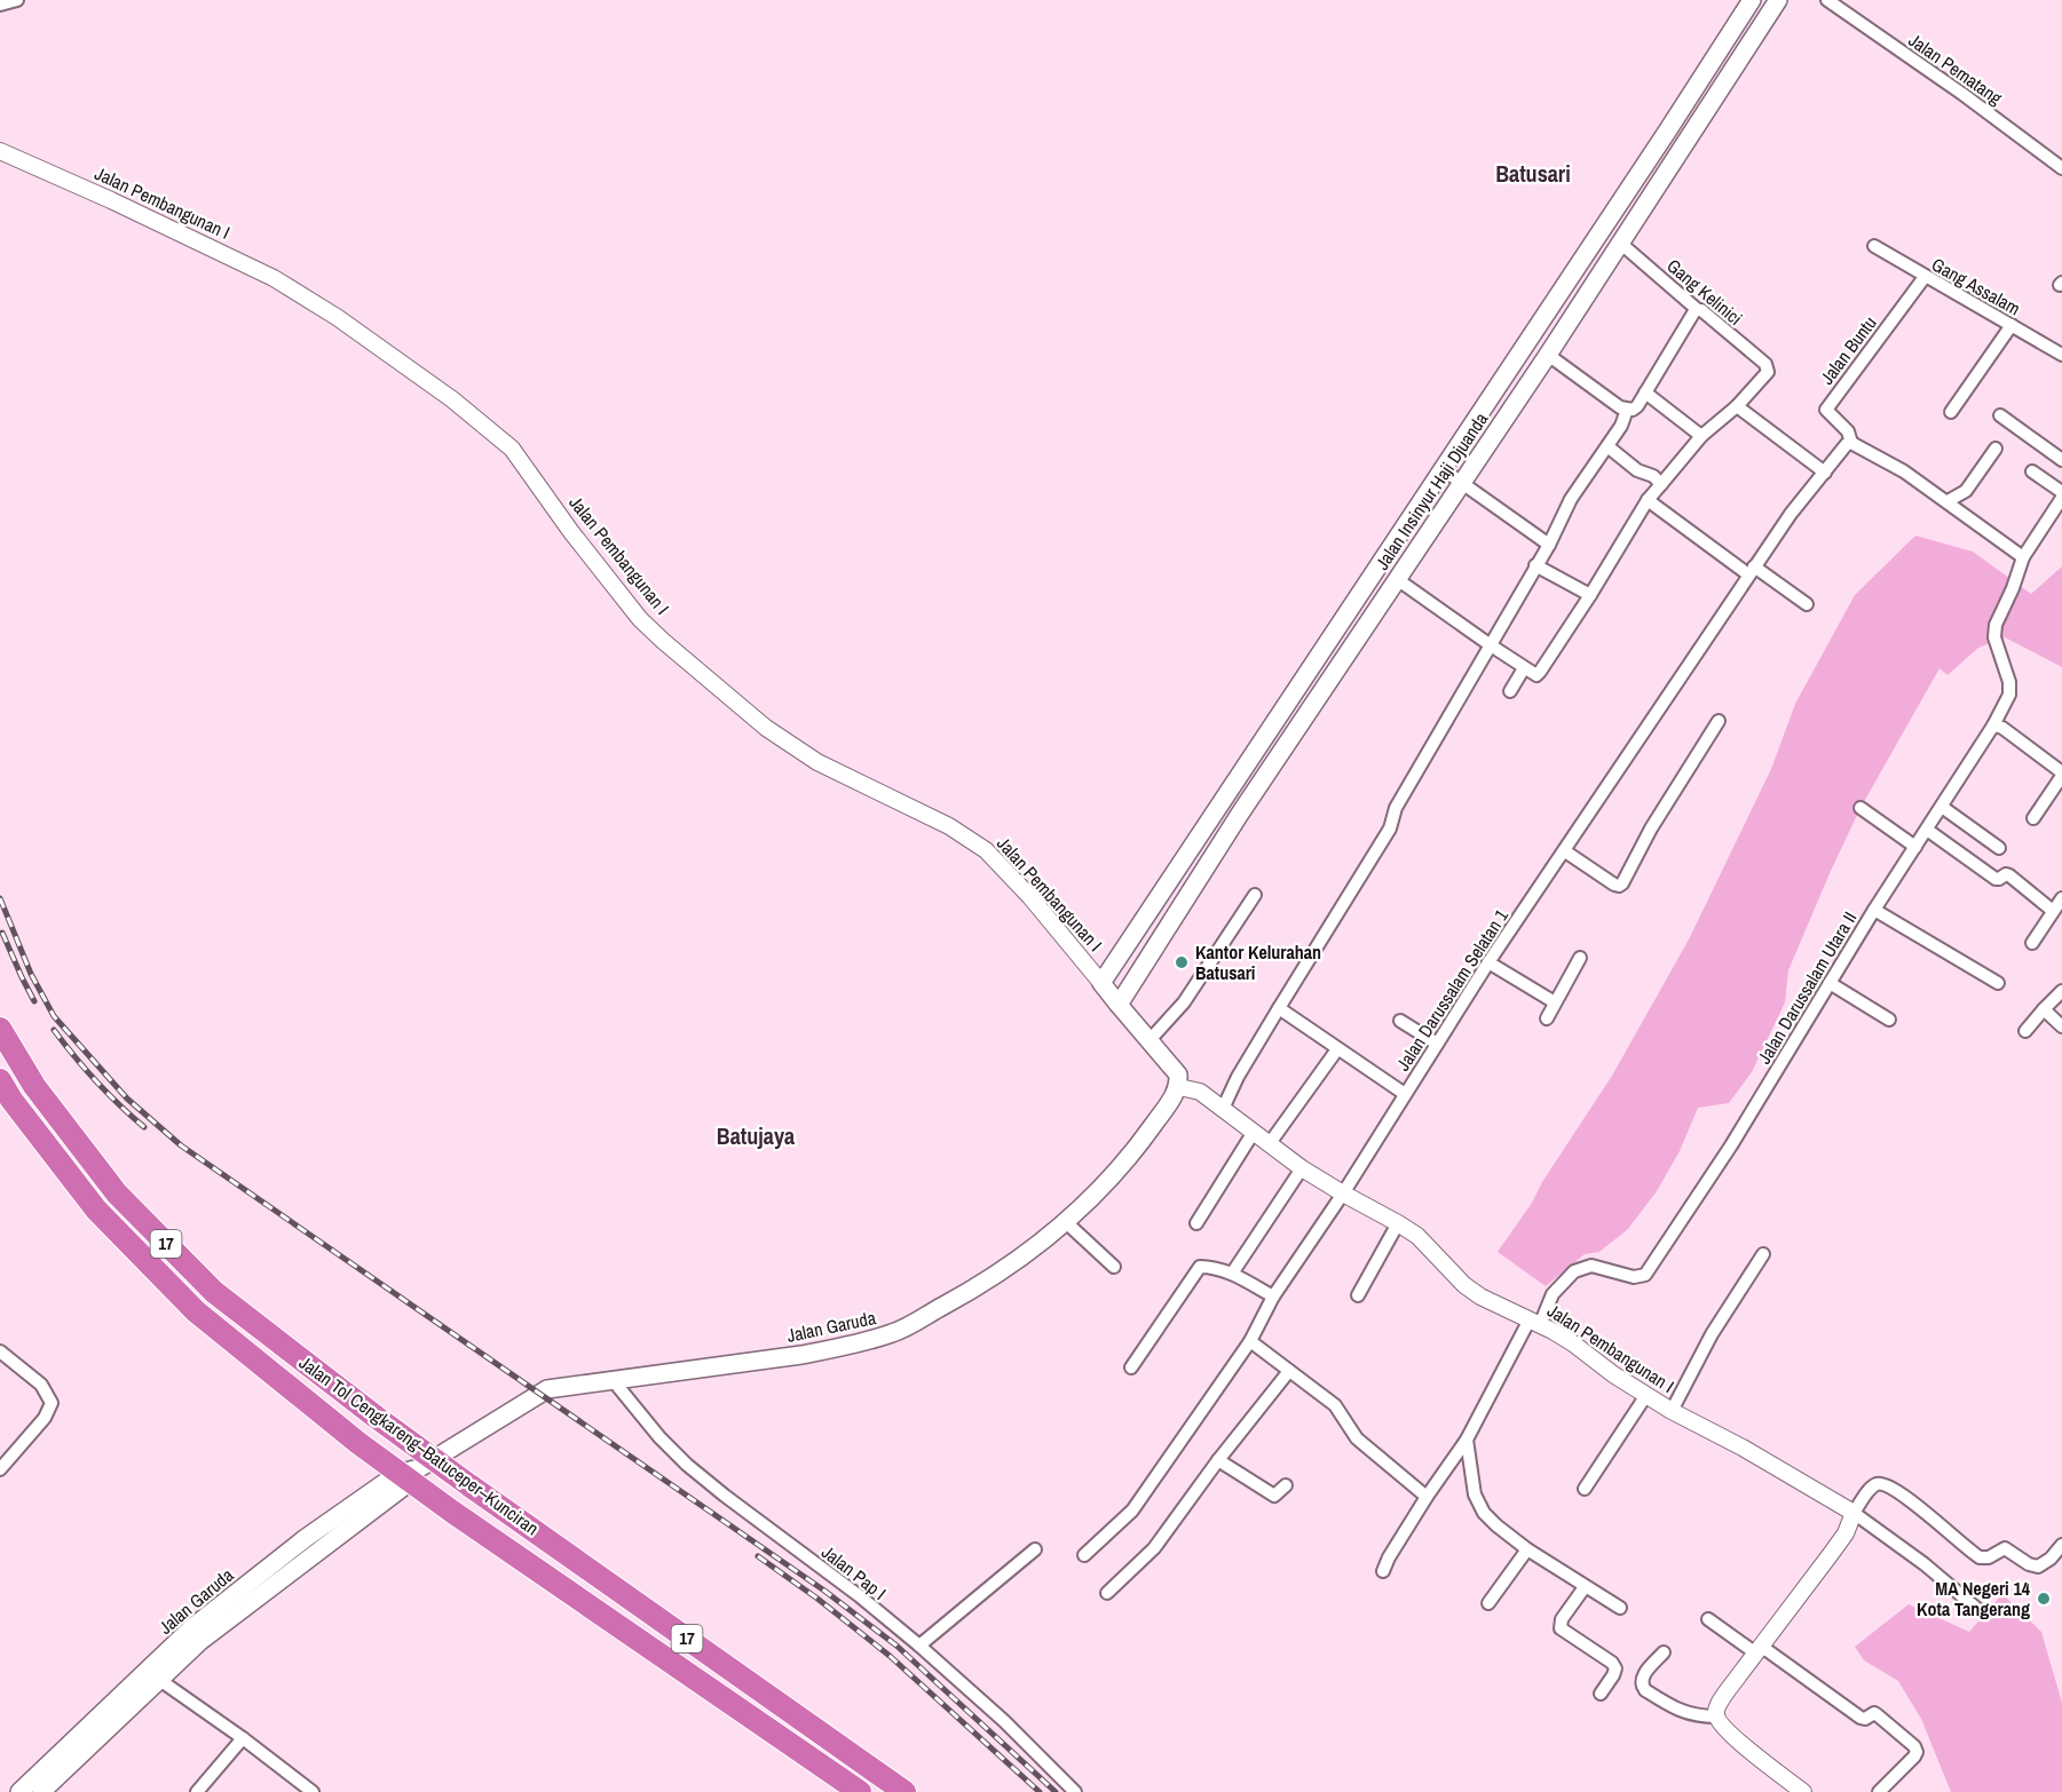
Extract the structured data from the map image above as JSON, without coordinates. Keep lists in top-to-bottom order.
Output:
{
  "streets": {
    "highway": ["17", "Jalan Tol Cengkareng–Batuceper–Kunciran"],
    "main road": ["Jalan Pembangunan I", "Jalan Insinyur Haji Djuanda", "Jalan Garuda"],
    "street": [
      "Jalan Pematang",
      "Gang Assalam",
      "Gang Kelinici",
      "Jalan Buntu",
      "Jalan Darussalam Utara II",
      "Jalan Darussalam Selatan 1",
      "Jalan Pap I"
    ]
  },
  "crossings": [
    ["Jalan Pembangunan I", "Jalan Insinyur Haji Djuanda"],
    ["Jalan Pembangunan I", "Jalan Darussalam Utara II"],
    ["Jalan Pembangunan I", "Jalan Darussalam Selatan 1"],
    ["Jalan Pembangunan I", "Jalan Garuda"],
    ["Gang Assalam", "Jalan Buntu"],
    ["Gang Kelinici", "Jalan Insinyur Haji Djuanda"],
    ["Jalan Buntu", "Jalan Darussalam Selatan 1"],
    ["Jalan Garuda", "Jalan Pap I"]
  ],
  "districts": ["Batusari", "Batujaya"],
  "places": ["Kantor Kelurahan Batusari", "MA Negeri 14 Kota Tangerang"]
}
